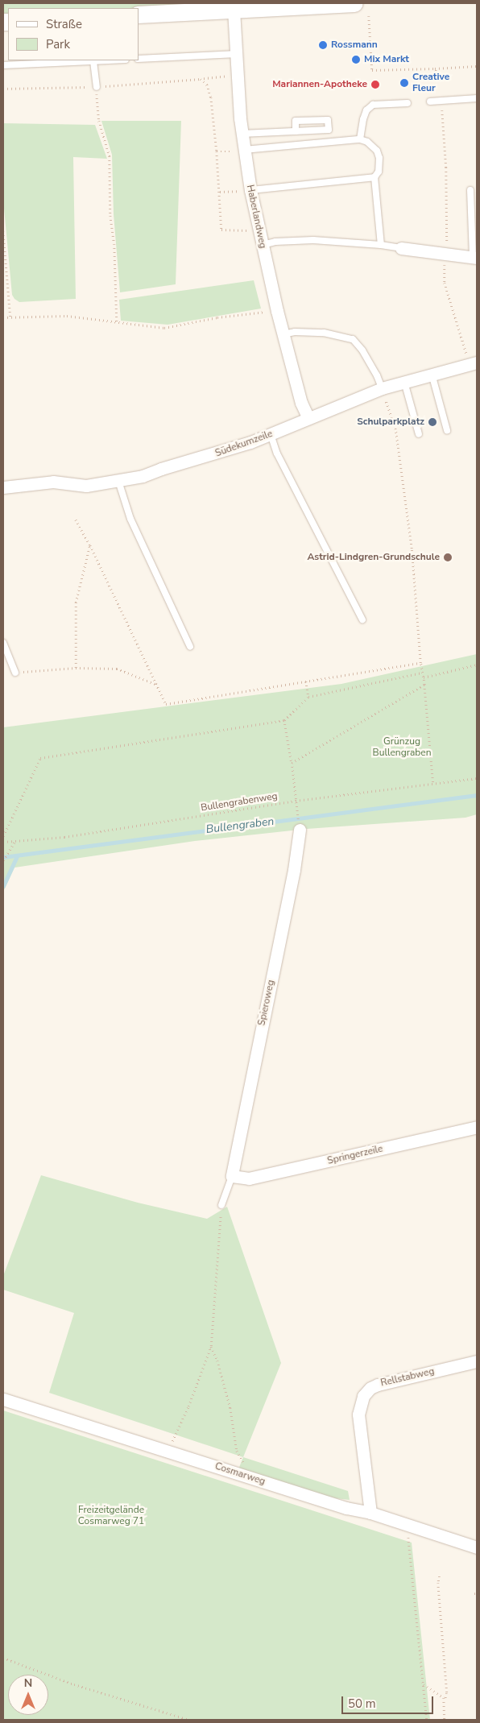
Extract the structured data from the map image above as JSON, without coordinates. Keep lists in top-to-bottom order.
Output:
{
  "streets": {
    "street": [
      "Haberlandweg",
      "Südekumzeile",
      "Spieroweg",
      "Springerzeile",
      "Rellstabweg",
      "Cosmarweg"
    ],
    "path": ["Bullengrabenweg"]
  },
  "crossings": [
    ["Haberlandweg", "Südekumzeile"],
    ["Spieroweg", "Springerzeile"],
    ["Rellstabweg", "Cosmarweg"]
  ],
  "water": ["Bullengraben"],
  "parks": ["Grünzug Bullengraben", "Freizeitgelände Cosmarweg 71"],
  "places": [
    "Rossmann",
    "Mix Markt",
    "Creative Fleur",
    "Mariannen-Apotheke",
    "Schulparkplatz",
    "Astrid-Lindgren-Grundschule"
  ],
  "legend": ["Straße", "Park"],
  "scale_bar": "50 m",
  "north": "top"
}
